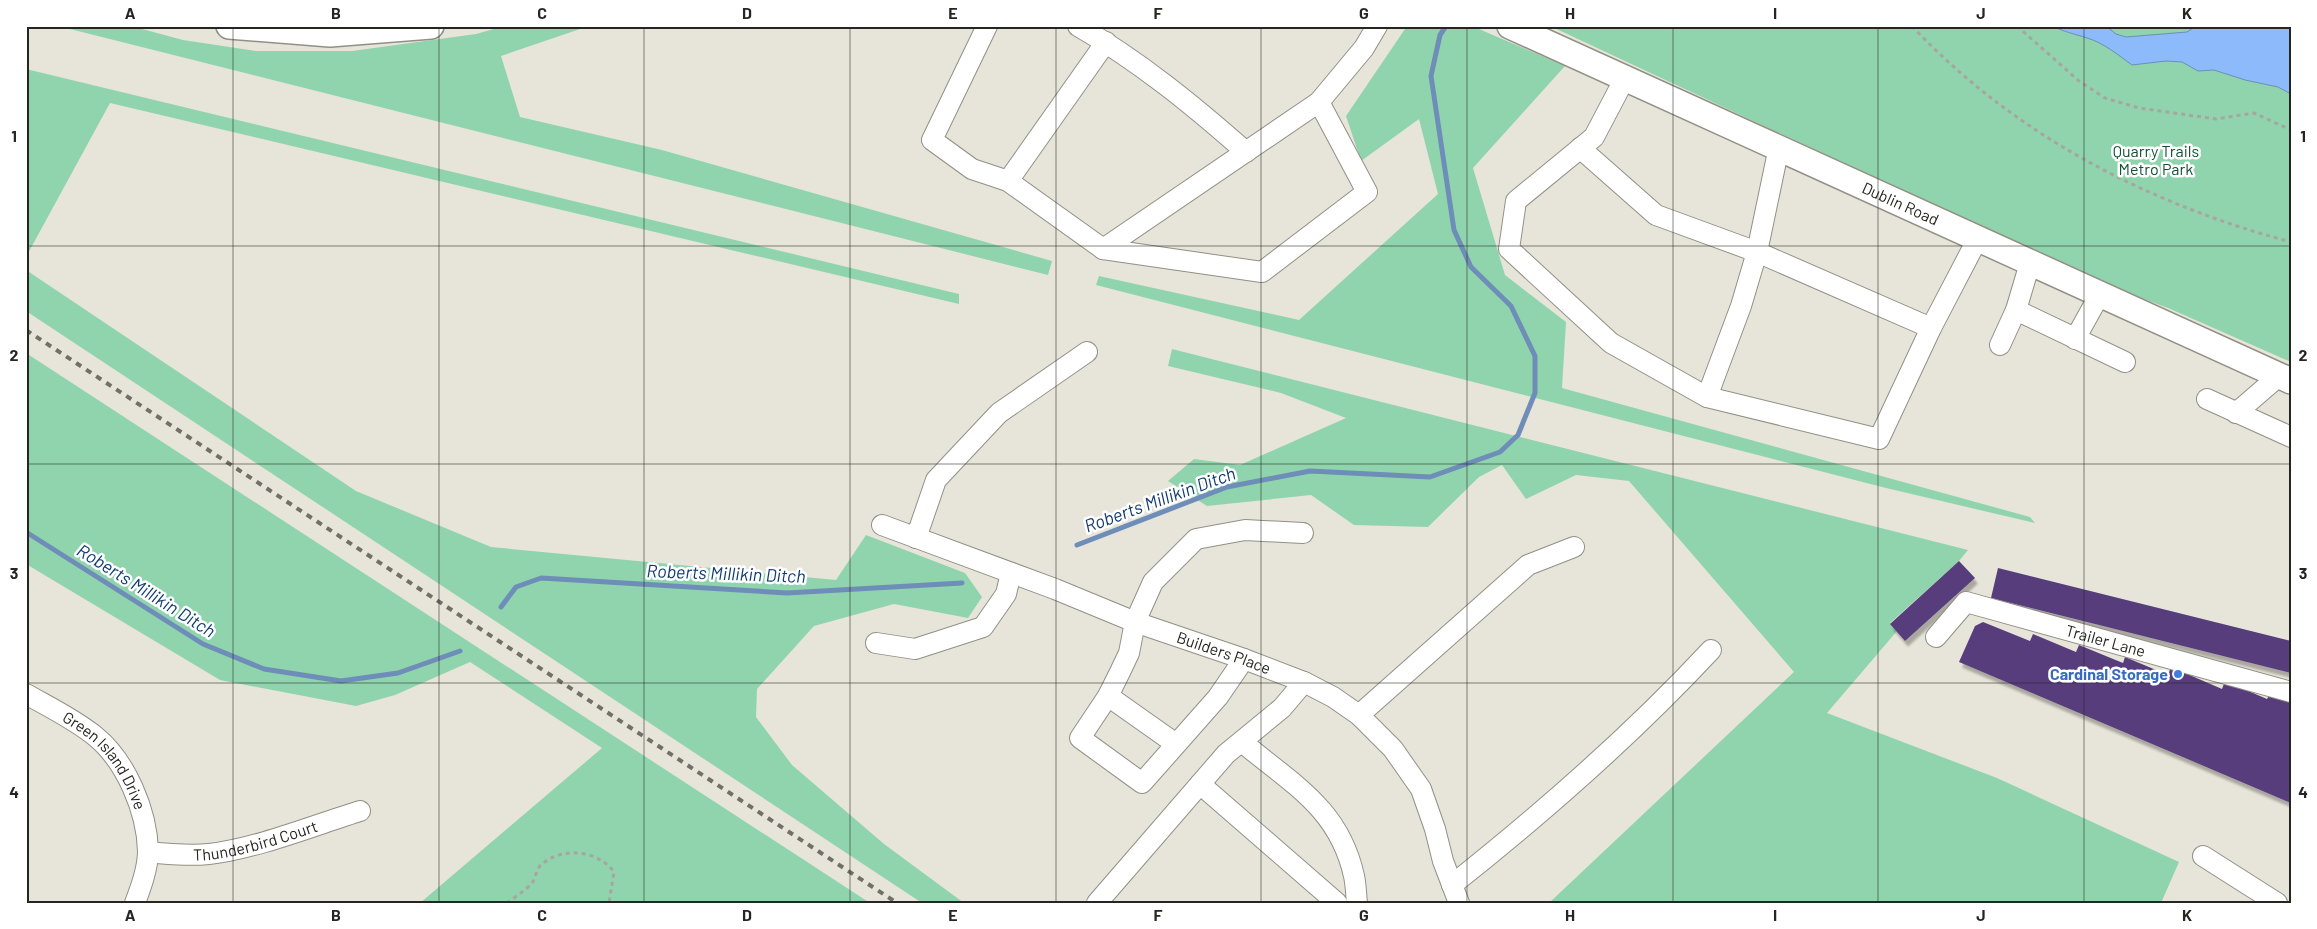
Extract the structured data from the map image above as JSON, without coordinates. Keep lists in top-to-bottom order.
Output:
{
  "streets": {
    "main road": ["Dublin Road"],
    "street": [
      "Trailer Lane",
      "Builders Place",
      "Green Island Drive",
      "Thunderbird Court"
    ]
  },
  "crossings": [
    ["Green Island Drive", "Thunderbird Court"]
  ],
  "water": ["Roberts Millikin Ditch"],
  "parks": ["Quarry Trails Metro Park"],
  "places": ["Cardinal Storage"],
  "grid": {
    "columns": [
      "A",
      "B",
      "C",
      "D",
      "E",
      "F",
      "G",
      "H",
      "I",
      "J",
      "K"
    ],
    "rows": [
      "1",
      "2",
      "3",
      "4"
    ]
  }
}
